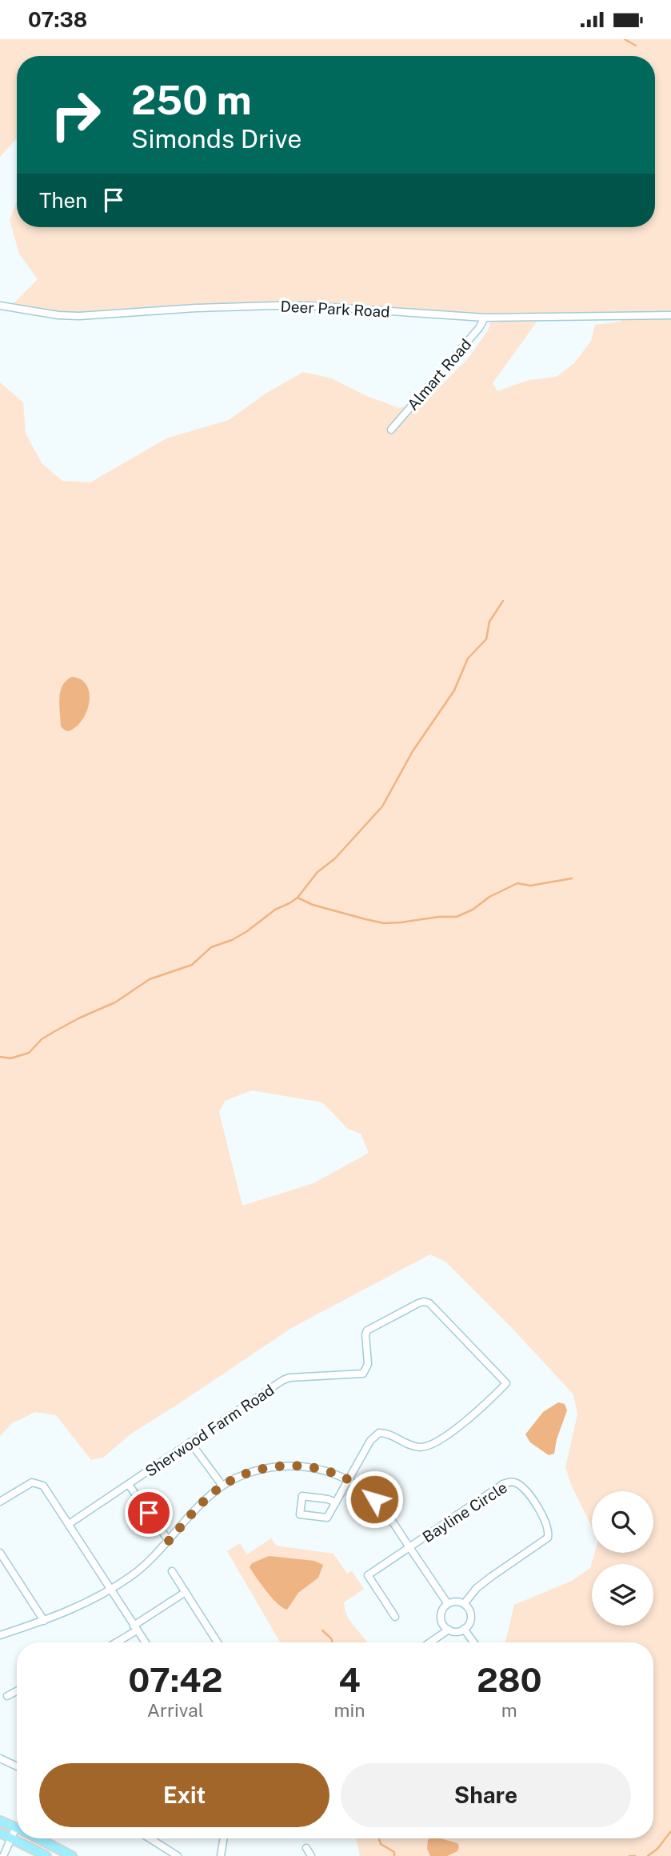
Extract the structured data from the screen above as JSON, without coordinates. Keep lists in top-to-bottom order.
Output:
{
  "streets": {
    "street": [
      "Deer Park Road",
      "Almart Road",
      "Sherwood Farm Road",
      "Bayline Circle"
    ]
  },
  "crossings": [
    ["Deer Park Road", "Almart Road"]
  ],
  "page": {
    "status": "07:38",
    "turn": ["250 m", "Simonds Drive"],
    "then": "Then",
    "eta": [
      "07:42",
      "Arrival",
      "4",
      "min",
      "280",
      "m"
    ],
    "buttons": ["Exit", "Share"]
  }
}
